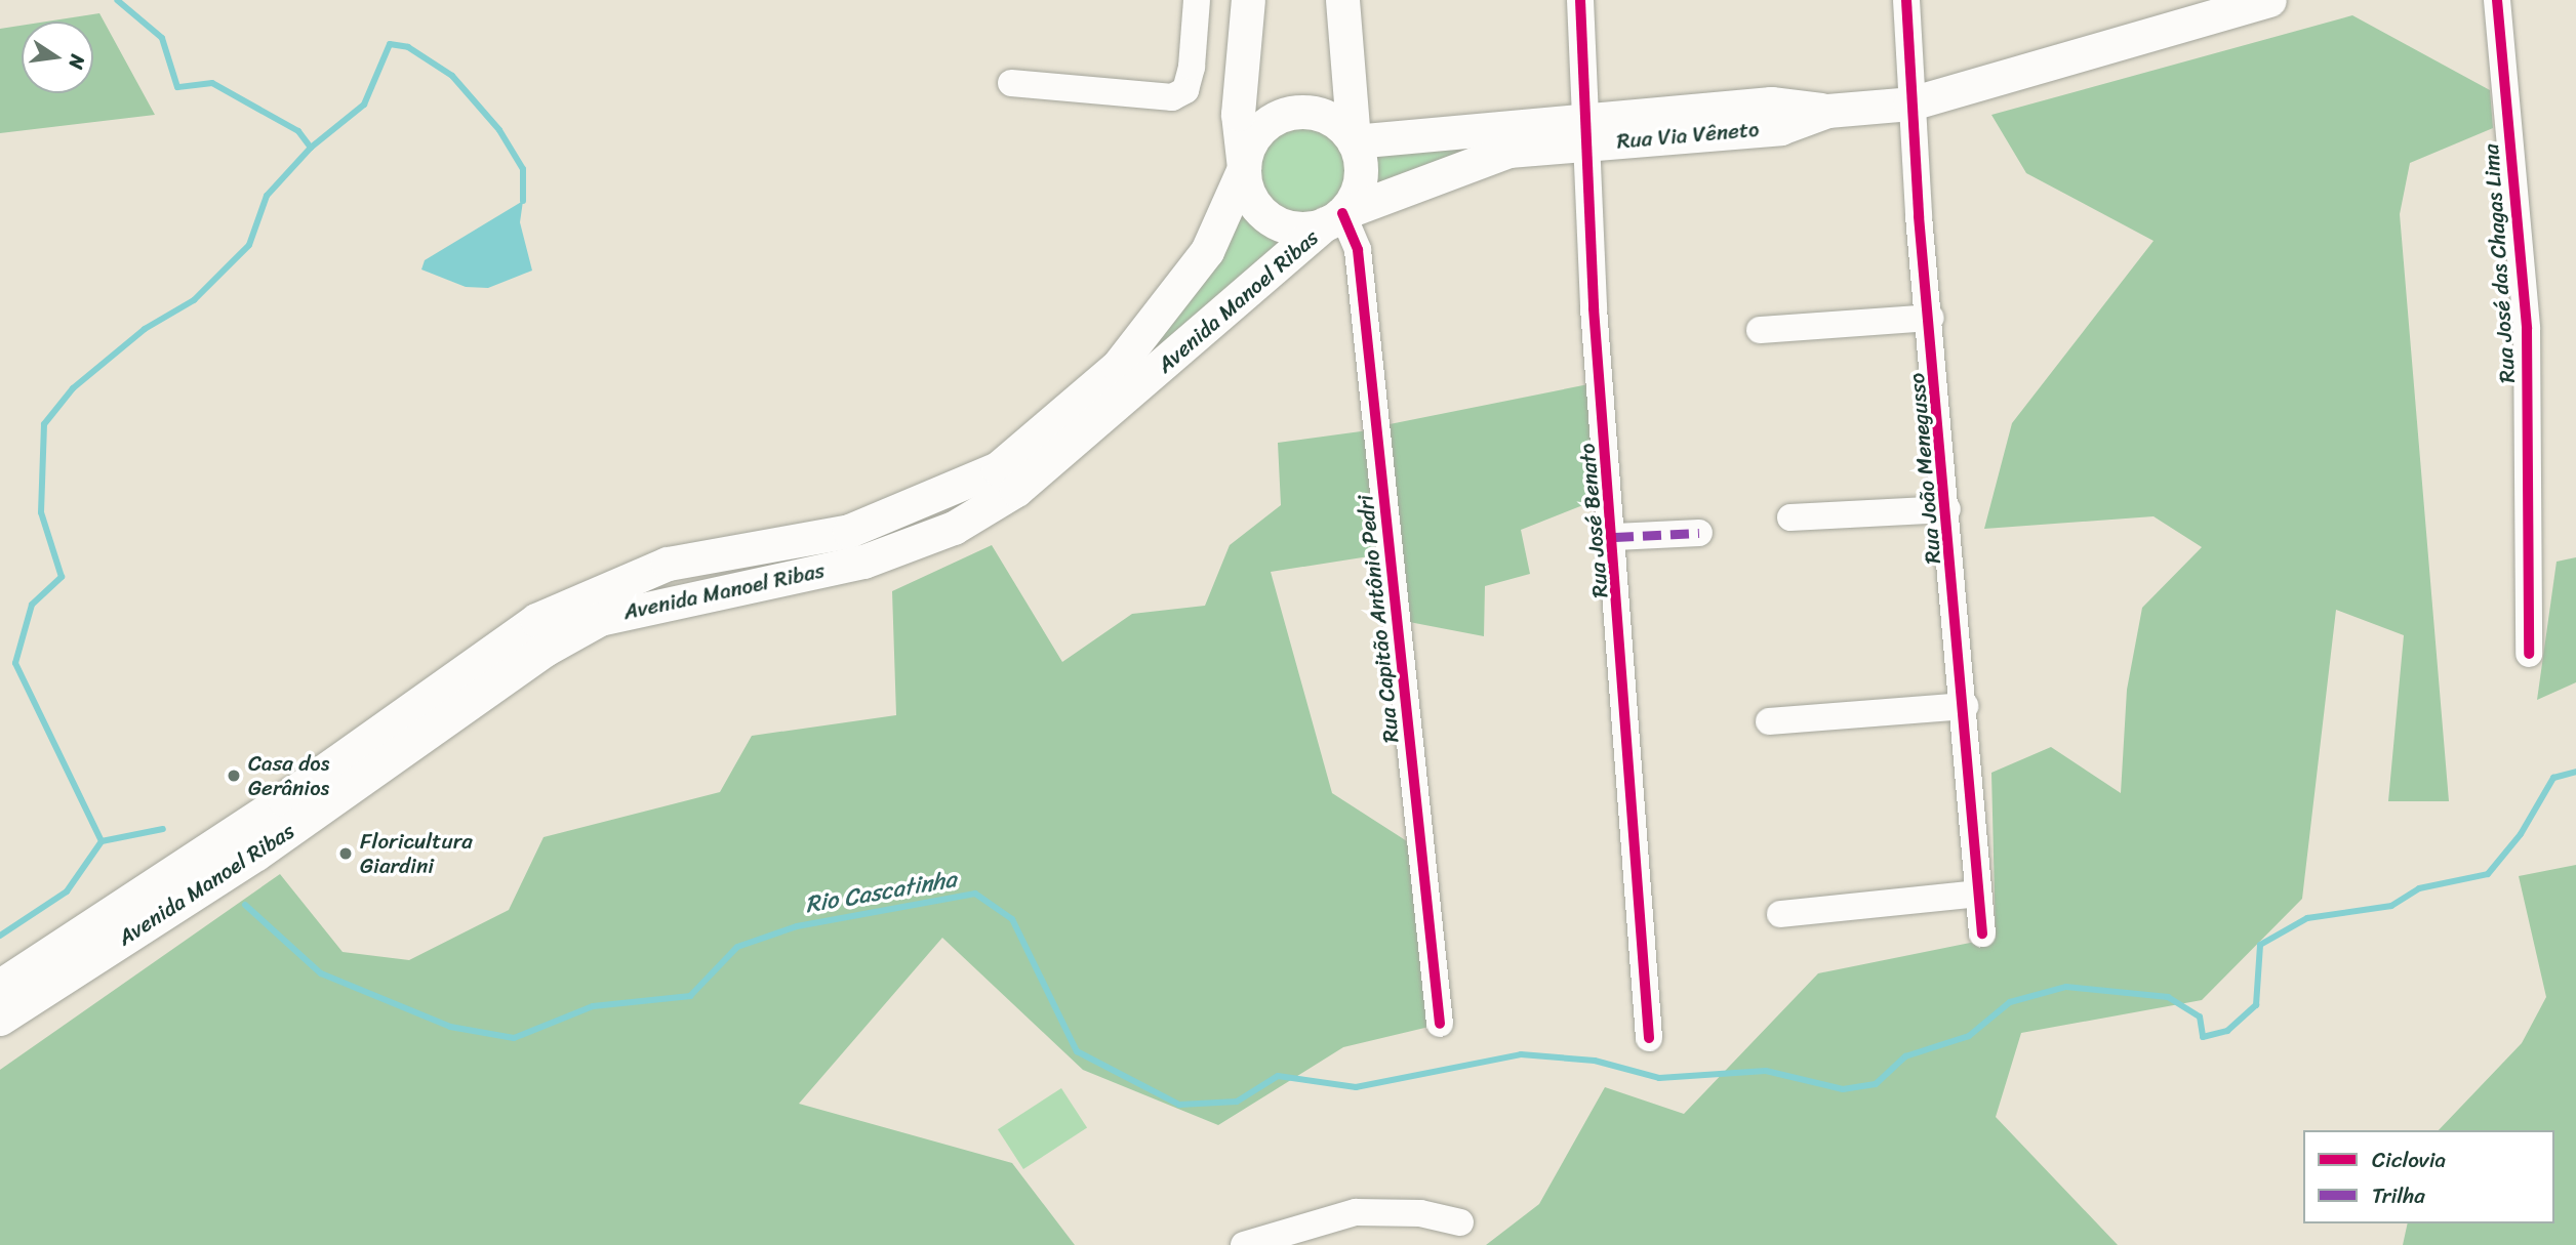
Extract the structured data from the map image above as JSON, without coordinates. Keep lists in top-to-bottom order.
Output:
{
  "streets": {
    "main road": ["Rua Via Vêneto", "Avenida Manoel Ribas"],
    "street": [
      "Rua José das Chagas Lima",
      "Rua João Menegusso",
      "Rua José Benato",
      "Rua Capitão Antônio Pedri"
    ]
  },
  "crossings": [
    ["Rua Via Vêneto", "Avenida Manoel Ribas"],
    ["Rua Via Vêneto", "Rua João Menegusso"],
    ["Rua Via Vêneto", "Rua José Benato"],
    ["Rua Via Vêneto", "Rua Capitão Antônio Pedri"],
    ["Avenida Manoel Ribas", "Rua Capitão Antônio Pedri"]
  ],
  "water": ["Rio Cascatinha"],
  "places": ["Casa dos Gerânios", "Floricultura Giardini"],
  "legend": ["Ciclovia", "Trilha"],
  "north": "right"
}
